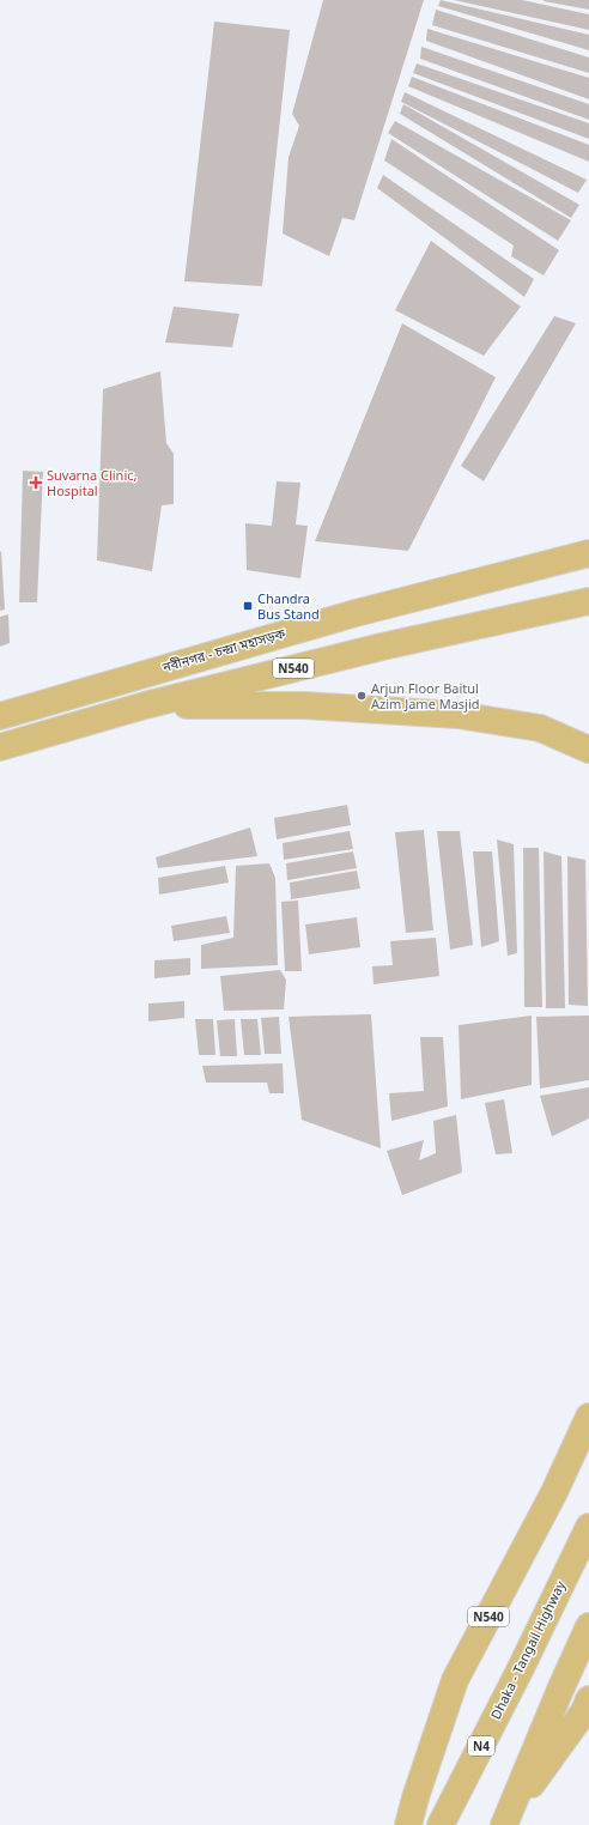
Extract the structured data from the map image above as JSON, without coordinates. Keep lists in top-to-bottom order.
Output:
{
  "streets": {
    "highway": [
      "নবীনগর - চন্দ্রা মহাসড়ক",
      "N540",
      "Dhaka - Tangail Highway",
      "N4"
    ]
  },
  "places": {
    "health": ["Suvarna Clinic, Hospital"],
    "transit": ["Chandra Bus Stand"],
    "other": ["Arjun Floor Baitul Azim Jame Masjid"]
  }
}
